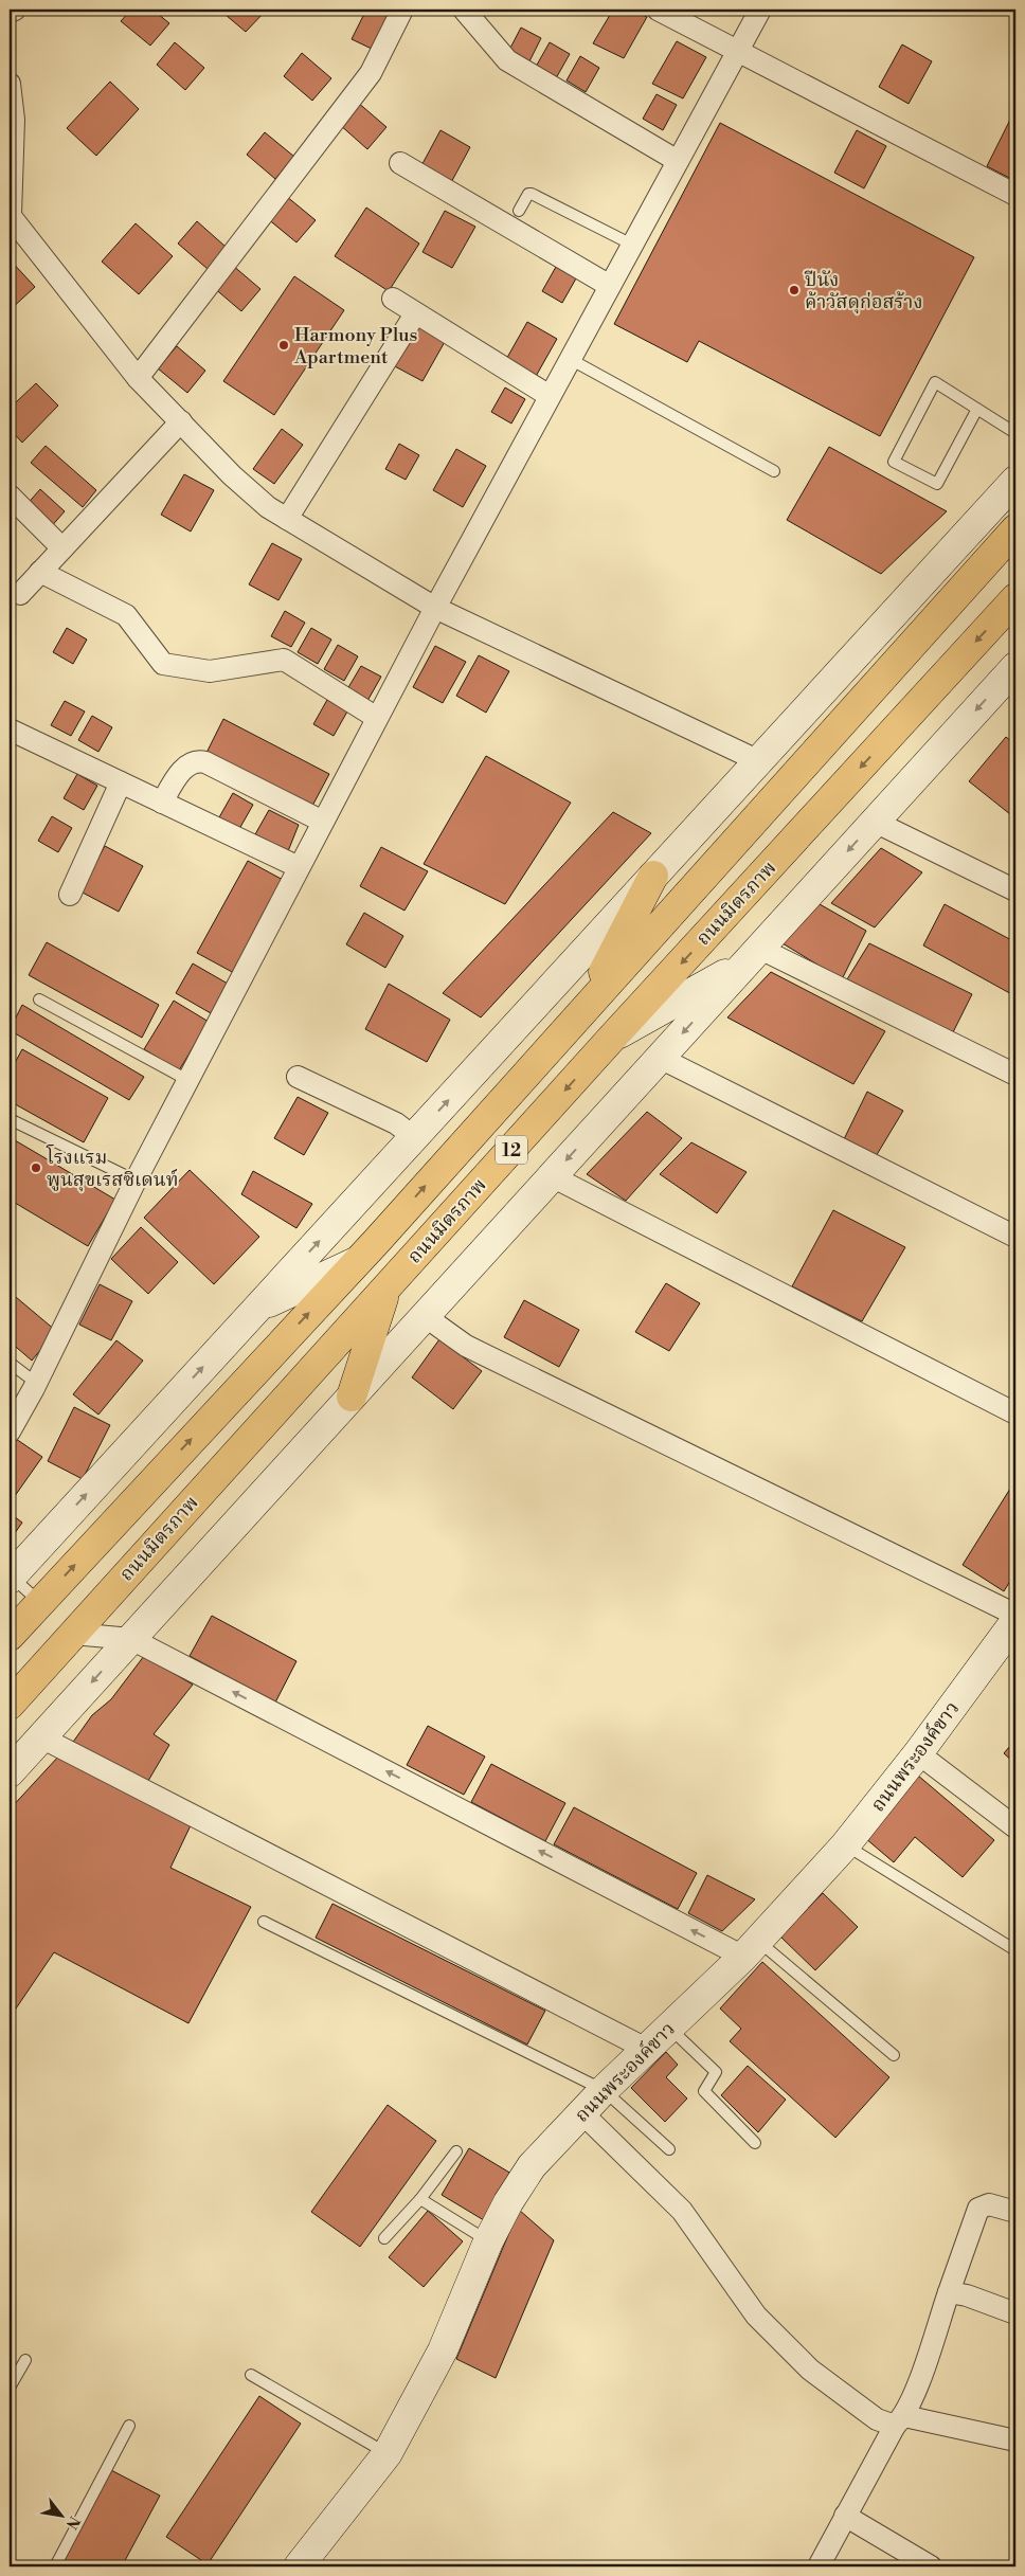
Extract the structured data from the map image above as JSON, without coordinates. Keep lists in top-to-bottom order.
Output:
{
  "streets": {
    "main road": ["ถนนมิตรภาพ", "12", "ถนนพระองค์ขาว"]
  },
  "places": ["ปีนัง ค้าวัสดุก่อสร้าง", "Harmony Plus Apartment", "โรงแรม พูนสุขเรสซิเดนท์"],
  "north": "bottom right"
}
